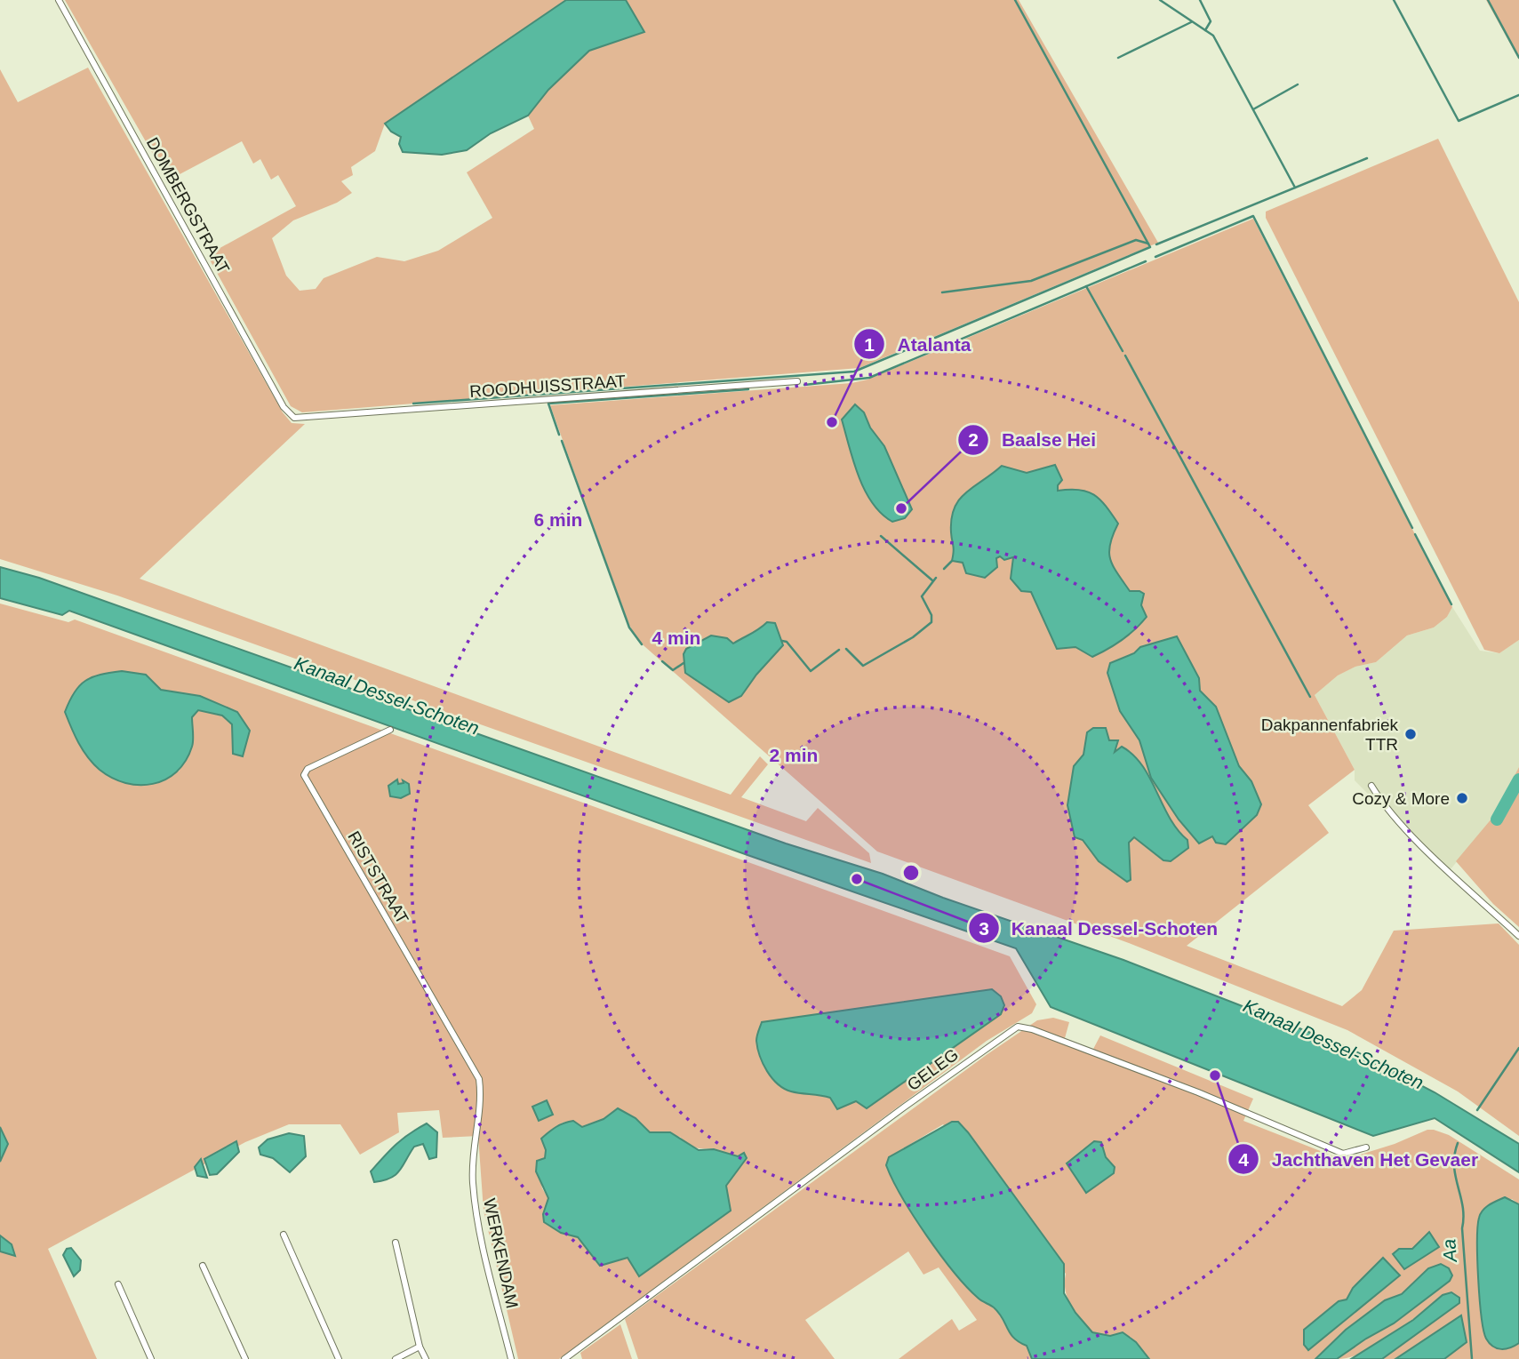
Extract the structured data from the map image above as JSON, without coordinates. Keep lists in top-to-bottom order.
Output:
{
  "streets": {
    "street": [
      "DOMBERGSTRAAT",
      "ROODHUISSTRAAT",
      "RISTSTRAAT",
      "GELEG",
      "WERKENDAM"
    ]
  },
  "crossings": [
    ["DOMBERGSTRAAT", "ROODHUISSTRAAT"],
    ["RISTSTRAAT", "WERKENDAM"]
  ],
  "water": ["Kanaal Dessel-Schoten", "Aa"],
  "places": [
    "Atalanta",
    "Baalse Hei",
    "Dakpannenfabriek TTR",
    "Cozy & More",
    "Kanaal Dessel-Schoten",
    "Jachthaven Het Gevaer"
  ],
  "rings": ["6 min", "4 min", "2 min"]
}
